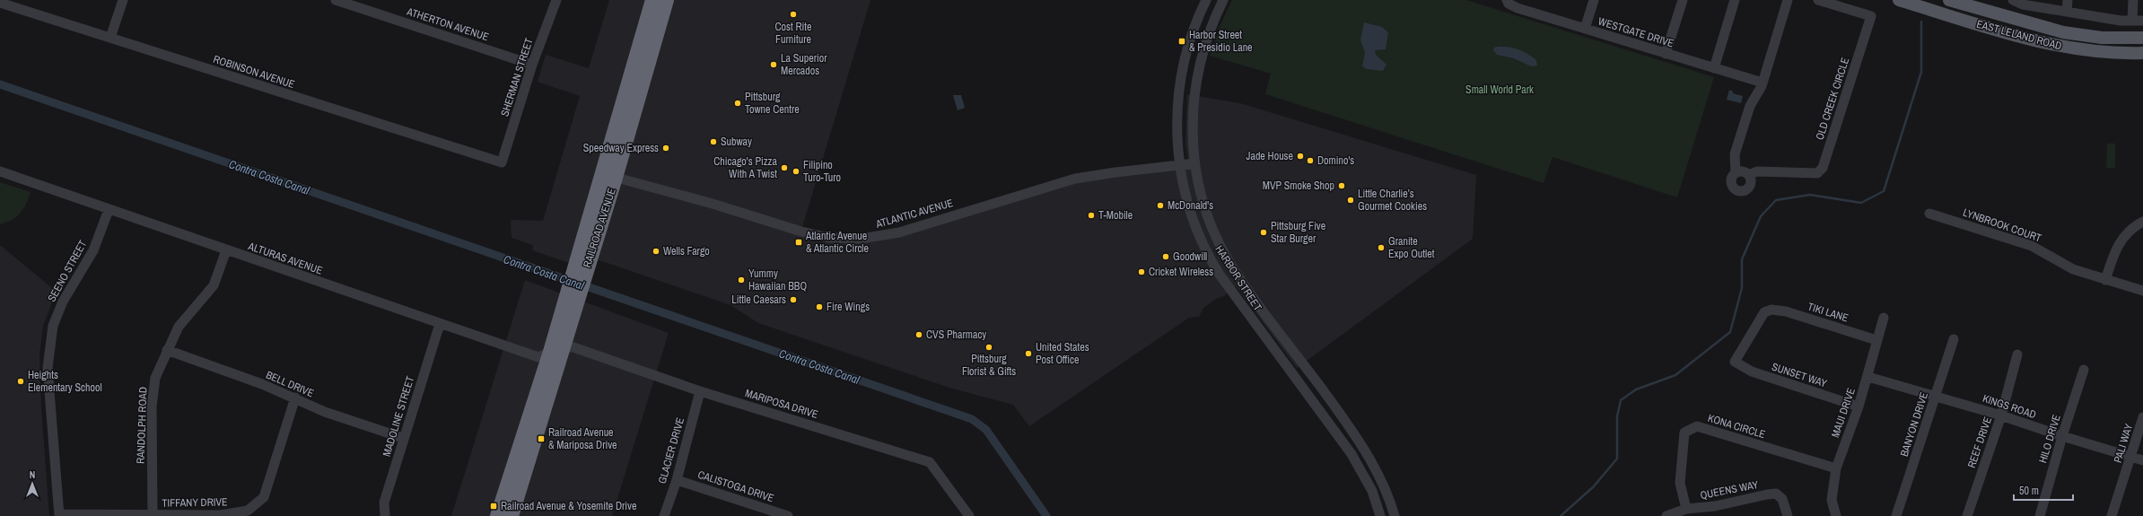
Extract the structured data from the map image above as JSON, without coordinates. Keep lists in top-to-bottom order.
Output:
{
  "streets": {
    "highway": ["RAILROAD AVENUE"],
    "main road": ["EAST LELAND ROAD"],
    "street": [
      "ATHERTON AVENUE",
      "WESTGATE DRIVE",
      "ROBINSON AVENUE",
      "SHERMAN STREET",
      "OLD CREEK CIRCLE",
      "ATLANTIC AVENUE",
      "LYNBROOK COURT",
      "ALTURAS AVENUE",
      "SEENO STREET",
      "HARBOR STREET",
      "TIKI LANE",
      "SUNSET WAY",
      "BELL DRIVE",
      "MARIPOSA DRIVE",
      "KINGS ROAD",
      "MAUI DRIVE",
      "MADOLINE STREET",
      "BANYON DRIVE",
      "RANDOLPH ROAD",
      "KONA CIRCLE",
      "HILO DRIVE",
      "REEF DRIVE",
      "PALI WAY",
      "GLACIER DRIVE",
      "CALISTOGA DRIVE",
      "QUEENS WAY",
      "TIFFANY DRIVE"
    ]
  },
  "crossings": [
    ["ATHERTON AVENUE", "SHERMAN STREET"],
    ["ROBINSON AVENUE", "SHERMAN STREET"],
    ["ATLANTIC AVENUE", "RAILROAD AVENUE"],
    ["ATLANTIC AVENUE", "HARBOR STREET"],
    ["RAILROAD AVENUE", "ALTURAS AVENUE"],
    ["RAILROAD AVENUE", "MARIPOSA DRIVE"],
    ["ALTURAS AVENUE", "SEENO STREET"],
    ["ALTURAS AVENUE", "MARIPOSA DRIVE"],
    ["ALTURAS AVENUE", "MADOLINE STREET"],
    ["ALTURAS AVENUE", "RANDOLPH ROAD"],
    ["SEENO STREET", "TIFFANY DRIVE"],
    ["TIKI LANE", "SUNSET WAY"],
    ["TIKI LANE", "MAUI DRIVE"],
    ["SUNSET WAY", "MAUI DRIVE"],
    ["BELL DRIVE", "MADOLINE STREET"],
    ["BELL DRIVE", "RANDOLPH ROAD"],
    ["BELL DRIVE", "TIFFANY DRIVE"],
    ["MARIPOSA DRIVE", "GLACIER DRIVE"],
    ["KINGS ROAD", "MAUI DRIVE"],
    ["KINGS ROAD", "BANYON DRIVE"],
    ["KINGS ROAD", "HILO DRIVE"],
    ["KINGS ROAD", "REEF DRIVE"],
    ["KINGS ROAD", "PALI WAY"],
    ["MAUI DRIVE", "KONA CIRCLE"],
    ["RANDOLPH ROAD", "TIFFANY DRIVE"],
    ["KONA CIRCLE", "QUEENS WAY"],
    ["GLACIER DRIVE", "CALISTOGA DRIVE"]
  ],
  "water": ["Contra Costa Canal"],
  "parks": ["Small World Park"],
  "places": {
    "other": [
      "Cost Rite Furniture",
      "La Superior Mercados",
      "Pittsburg Towne Centre",
      "Subway",
      "Speedway Express",
      "Jade House",
      "Domino's",
      "Chicago's Pizza With A Twist",
      "Filipino Turo-Turo",
      "MVP Smoke Shop",
      "Little Charlie’s Gourmet Cookies",
      "McDonald's",
      "T-Mobile",
      "Pittsburg Five Star Burger",
      "Granite Expo Outlet",
      "Wells Fargo",
      "Goodwill",
      "Cricket Wireless",
      "Yummy Hawaiian BBQ",
      "Little Caesars",
      "Fire Wings",
      "CVS Pharmacy",
      "Pittsburg Florist & Gifts",
      "United States Post Office",
      "Heights Elementary School"
    ],
    "transit": [
      "Harbor Street & Presidio Lane",
      "Atlantic Avenue & Atlantic Circle",
      "Railroad Avenue & Mariposa Drive",
      "Railroad Avenue & Yosemite Drive"
    ]
  },
  "scale_bar": "50 m",
  "north": "top"
}
